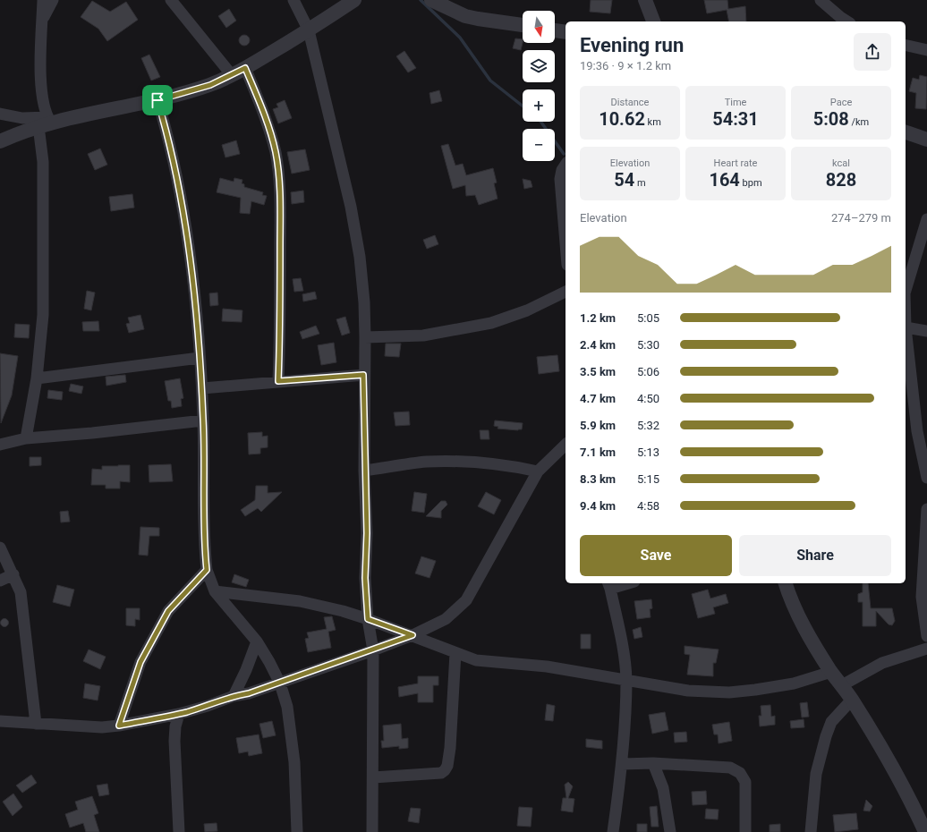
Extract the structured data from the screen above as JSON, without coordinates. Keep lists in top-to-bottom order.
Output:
{
  "north": "bottom",
  "page": {
    "map_buttons": ["+", "−"],
    "heading": ["Evening run", "19:36 · 9 × 1.2 km"],
    "stats": [
      ["Distance", "10.62 km"],
      ["Time", "54:31"],
      ["Pace", "5:08 /km"],
      ["Elevation", "54 m"],
      ["Heart rate", "164 bpm"],
      ["kcal", "828"]
    ],
    "chart": ["Elevation", "274–279 m"],
    "list": [
      {
        "name": "1.2 km",
        "note": "5:05"
      },
      {
        "name": "2.4 km",
        "note": "5:30"
      },
      {
        "name": "3.5 km",
        "note": "5:06"
      },
      {
        "name": "4.7 km",
        "note": "4:50"
      },
      {
        "name": "5.9 km",
        "note": "5:32"
      },
      {
        "name": "7.1 km",
        "note": "5:13"
      },
      {
        "name": "8.3 km",
        "note": "5:15"
      },
      {
        "name": "9.4 km",
        "note": "4:58"
      }
    ],
    "buttons": ["Save", "Share"]
  }
}
